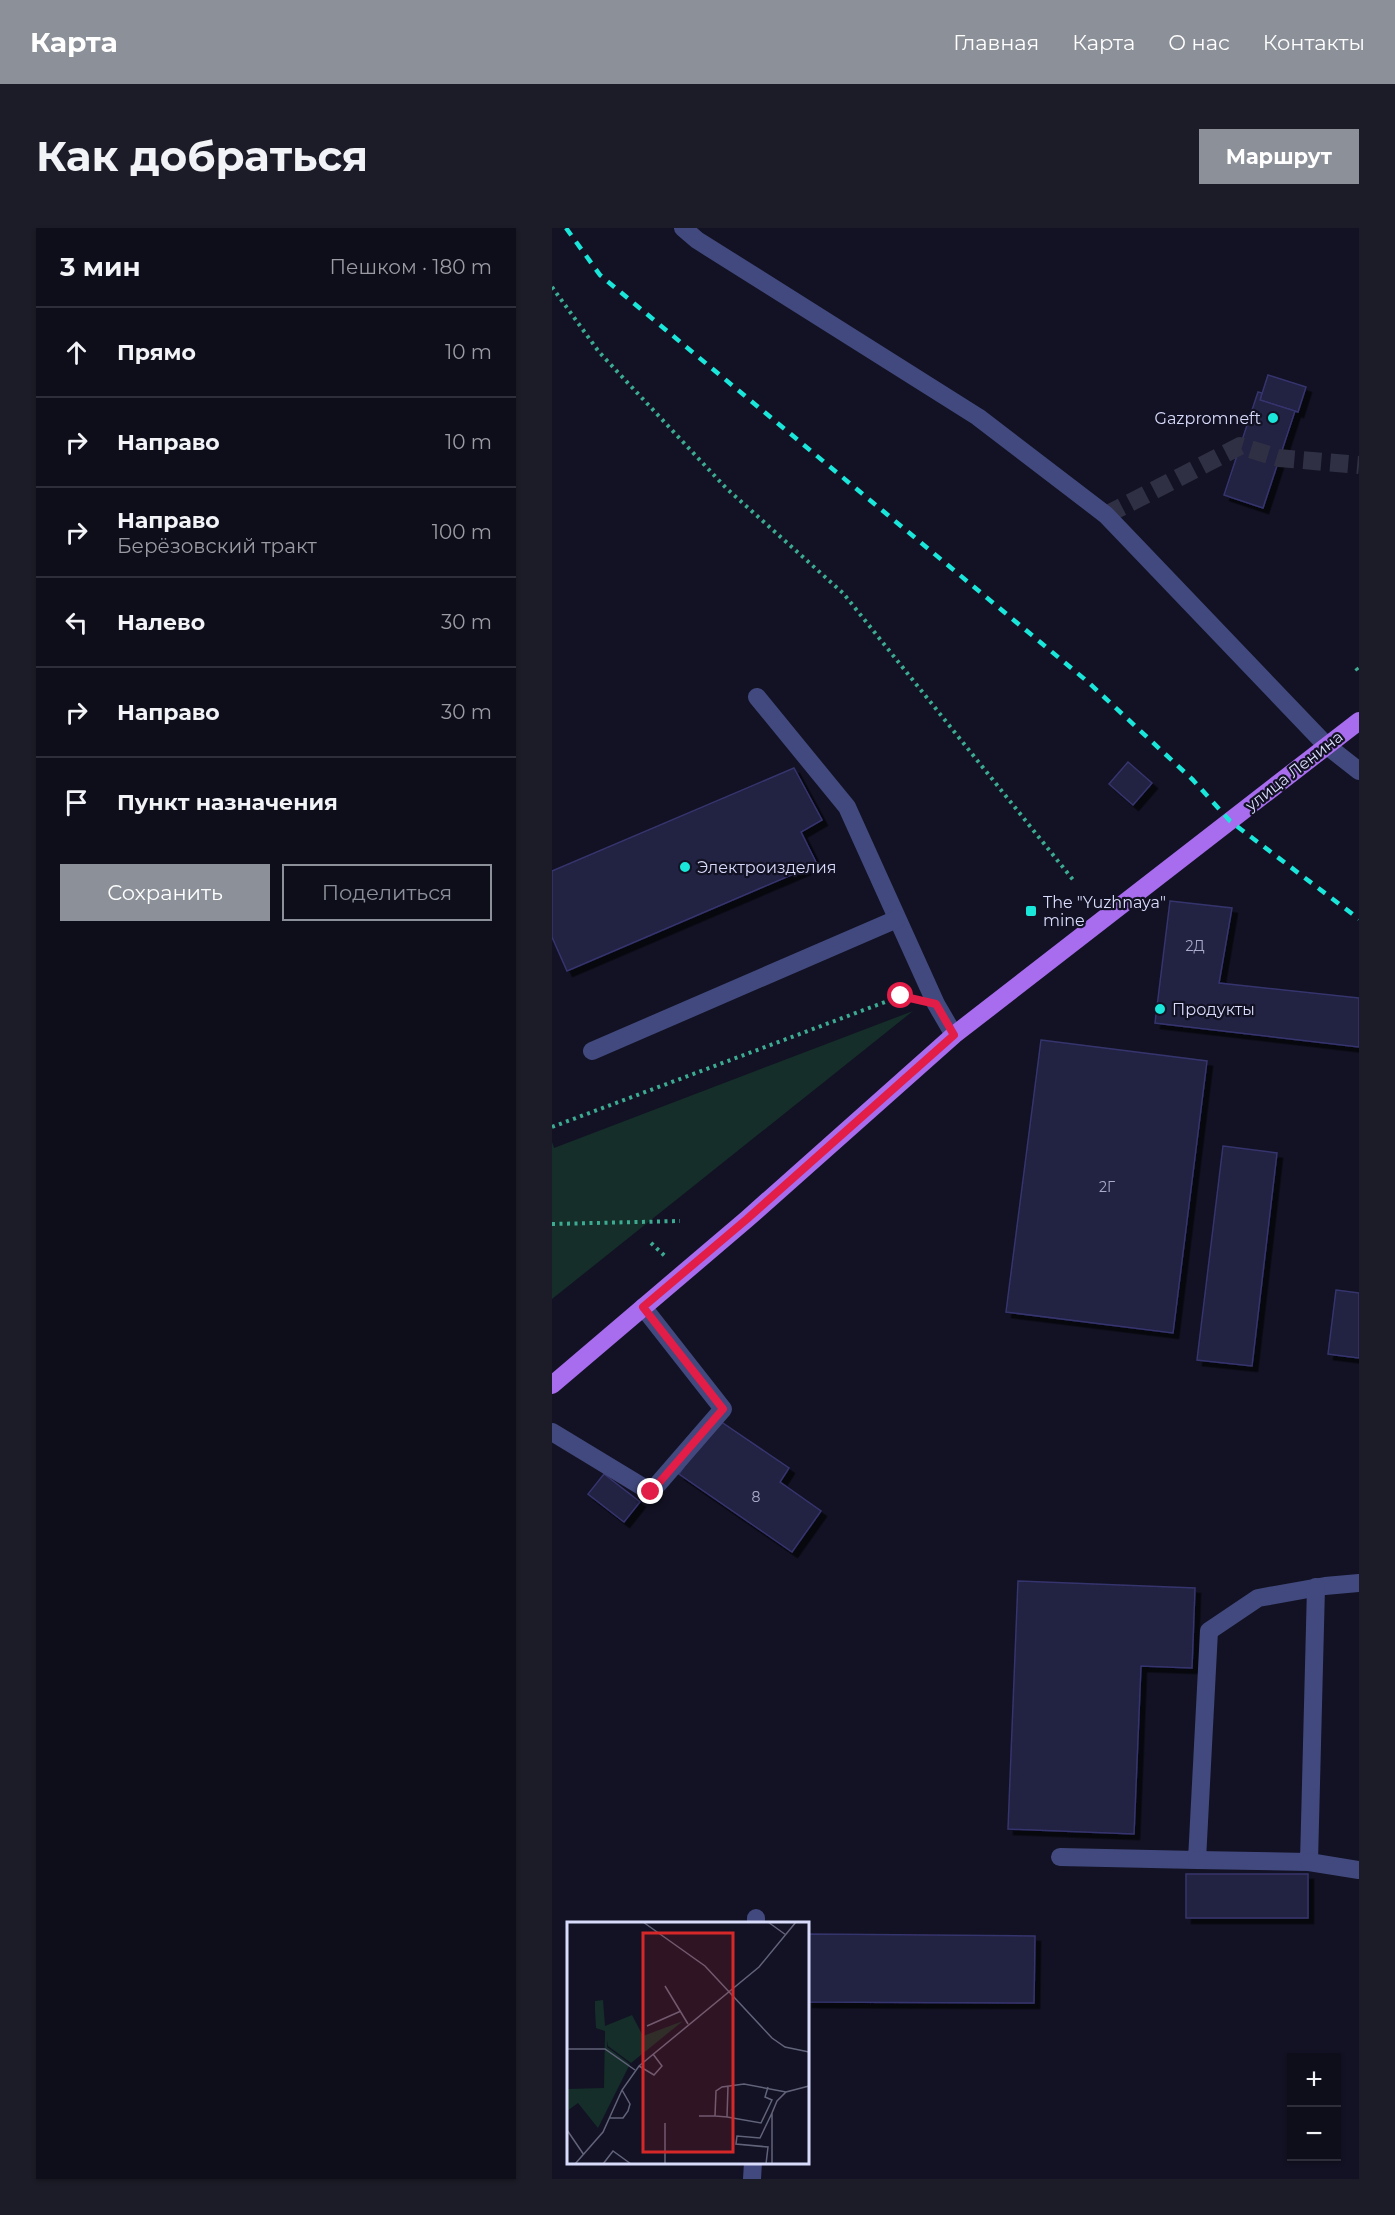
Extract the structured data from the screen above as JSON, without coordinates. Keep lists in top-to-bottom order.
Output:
{
  "streets": {
    "main road": ["улица Ленина"]
  },
  "places": {
    "other": ["Gazpromneft", "Электроизделия", "Продукты"],
    "transit": ["The \"Yuzhnaya\" mine"]
  },
  "house_numbers": ["2Д", "2Г", "8"],
  "page": {
    "header": "Карта",
    "nav": [
      "Главная",
      "Карта",
      "О нас",
      "Контакты"
    ],
    "buttons": [
      "Маршрут",
      ["Сохранить", "Поделиться"]
    ],
    "title": "Как добраться",
    "heading": ["3 мин", "Пешком · 180 m"],
    "list": [
      ["Прямо", "10 m"],
      ["Направо", "10 m"],
      ["Направо", "Берёзовский тракт", "100 m"],
      ["Налево", "30 m"],
      ["Направо", "30 m"],
      "Пункт назначения"
    ],
    "map_buttons": ["+", "−"]
  }
}
